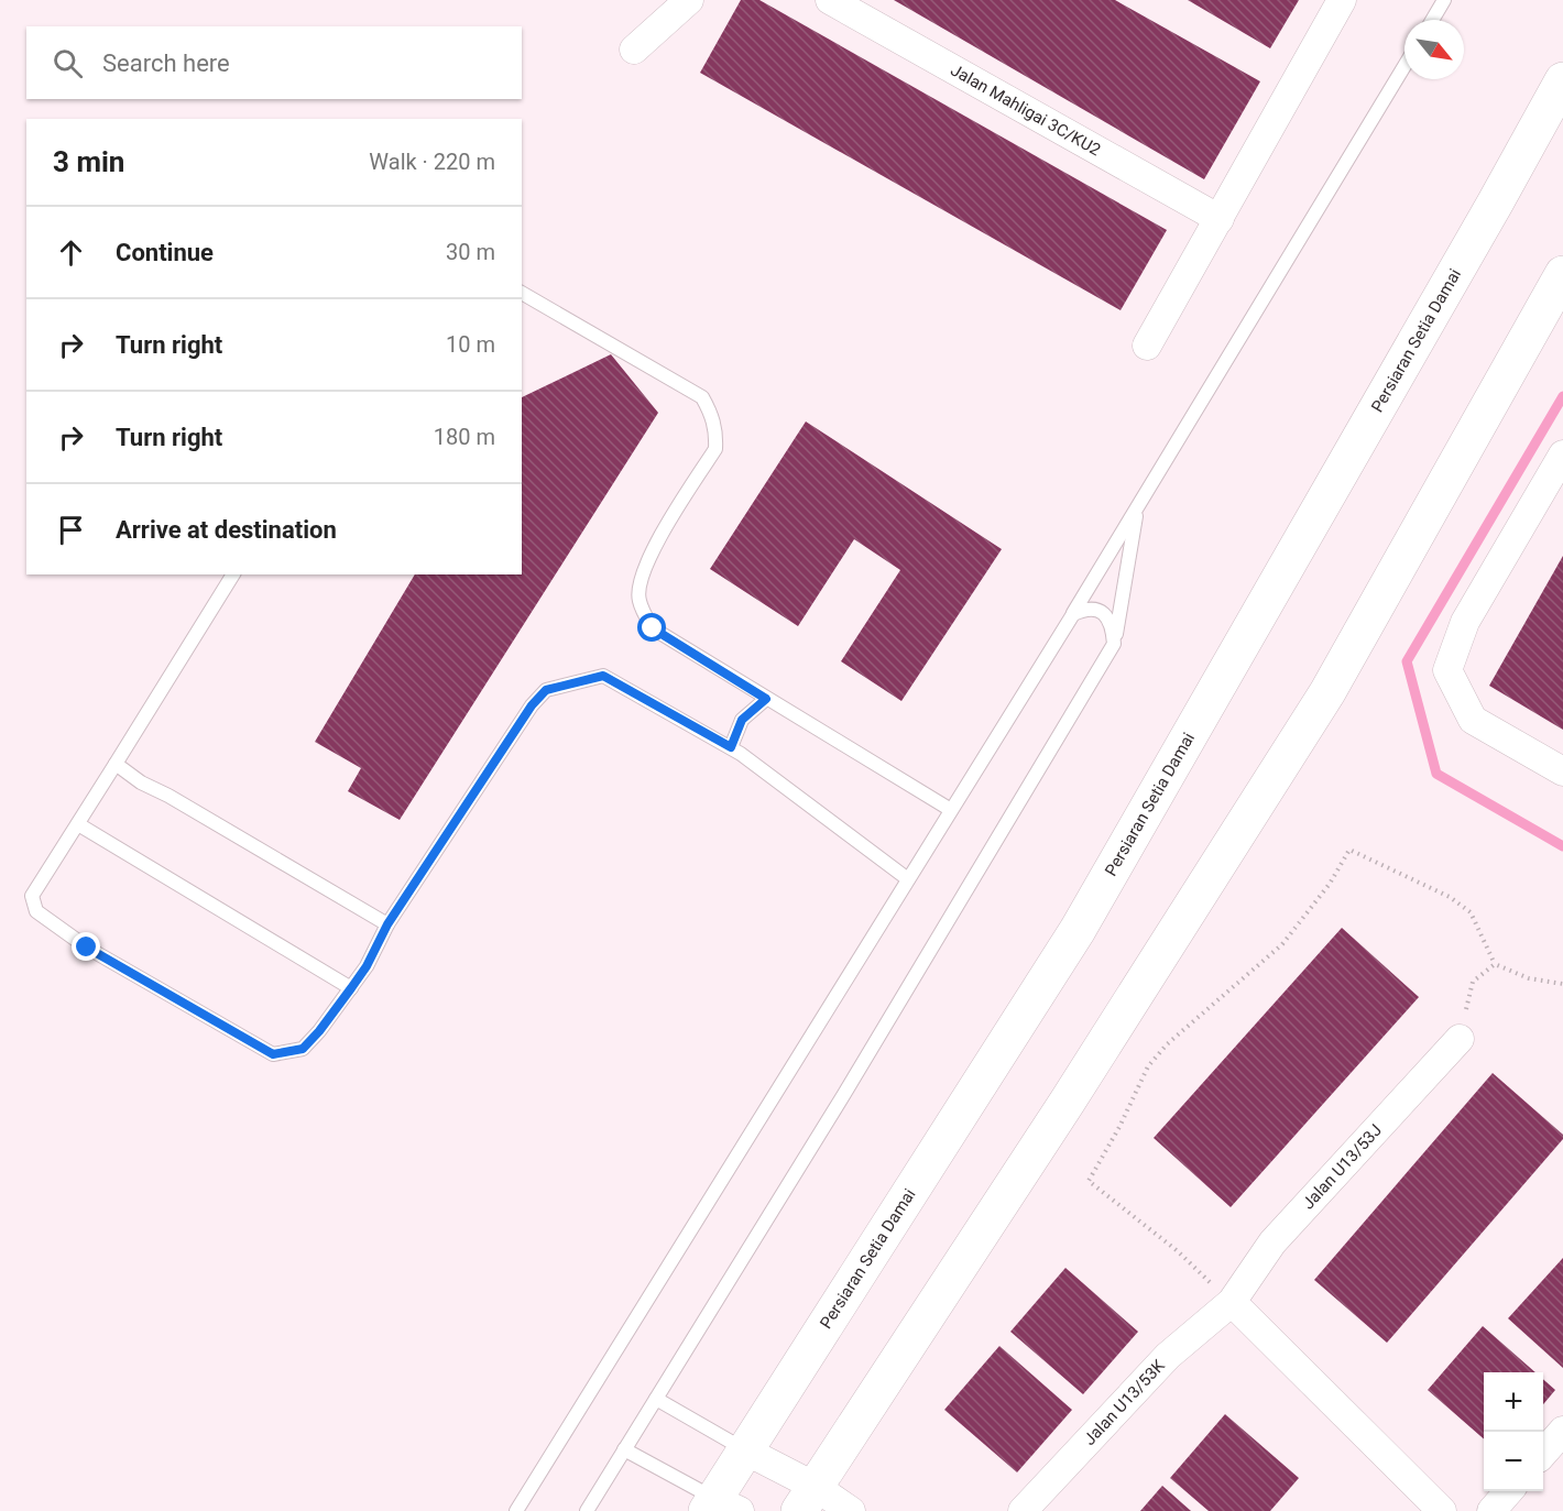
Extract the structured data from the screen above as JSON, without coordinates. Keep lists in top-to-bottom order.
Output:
{
  "streets": {
    "street": [
      "Jalan Mahligai 3C/KU2",
      "Persiaran Setia Damai",
      "Jalan U13/53J",
      "Jalan U13/53K"
    ]
  },
  "crossings": [
    ["Jalan U13/53J", "Jalan U13/53K"]
  ],
  "north": "bottom right",
  "page": {
    "search": "Search here",
    "heading": ["3 min", "Walk · 220 m"],
    "list": [
      ["Continue", "30 m"],
      ["Turn right", "10 m"],
      ["Turn right", "180 m"],
      "Arrive at destination"
    ],
    "map_buttons": ["+", "−"]
  }
}
